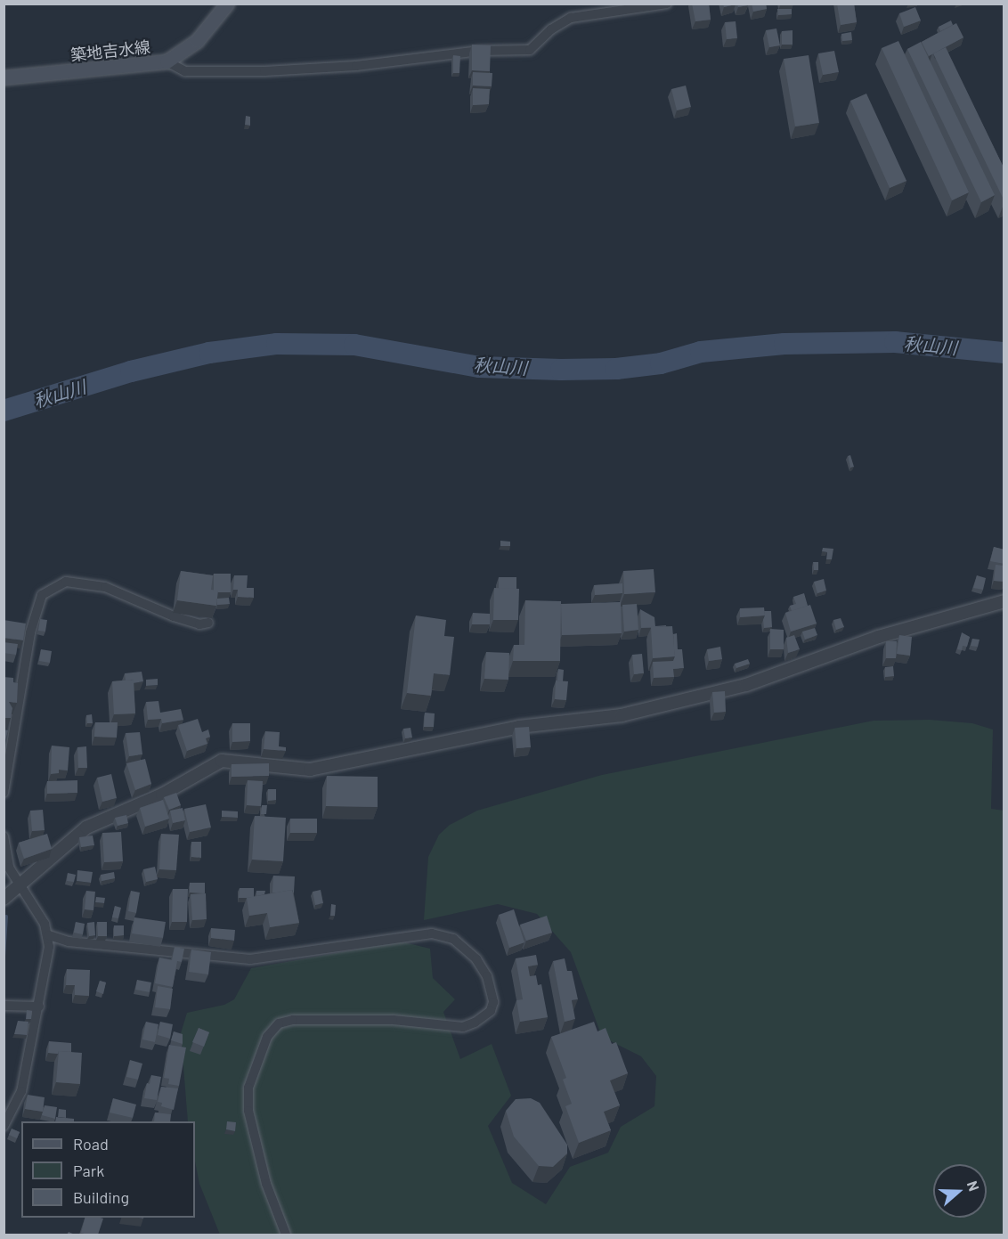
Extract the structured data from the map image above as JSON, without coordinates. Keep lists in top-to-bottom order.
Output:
{
  "streets": {
    "main road": ["築地吉水線"]
  },
  "water": ["秋山川"],
  "legend": ["Road", "Park", "Building"],
  "north": "right"
}
